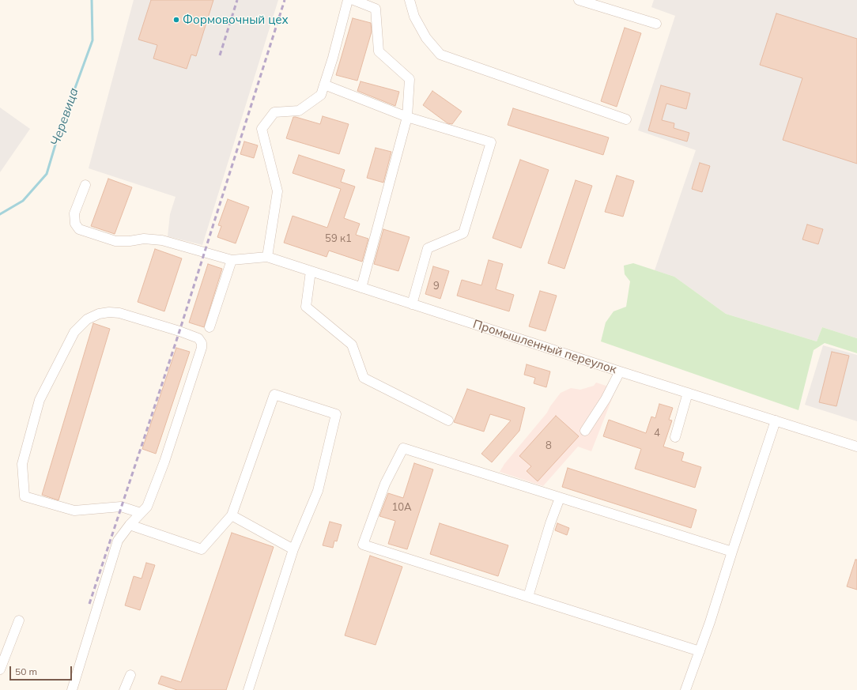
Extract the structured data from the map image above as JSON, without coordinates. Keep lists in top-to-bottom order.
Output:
{
  "streets": {
    "street": ["Промышленный переулок"]
  },
  "water": ["Черевица"],
  "places": ["Формовочный цех"],
  "house_numbers": [
    "59 к1",
    "9",
    "4",
    "8",
    "10А"
  ],
  "scale_bar": "50 m"
}
